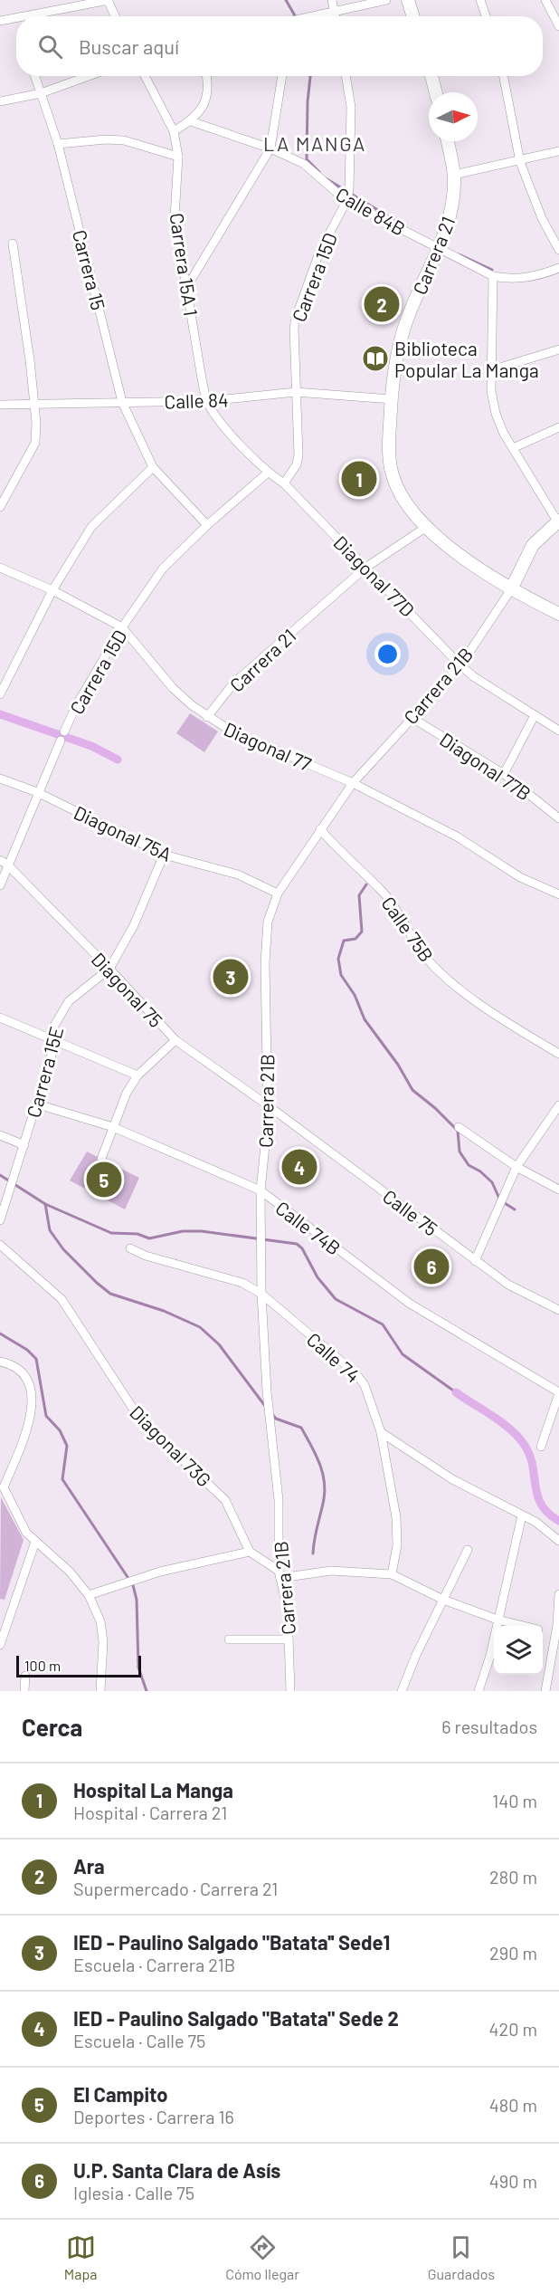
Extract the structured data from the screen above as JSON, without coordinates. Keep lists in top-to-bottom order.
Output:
{
  "streets": {
    "street": [
      "Calle 84B",
      "Carrera 21",
      "Carrera 15A 1",
      "Carrera 15",
      "Carrera 15D",
      "Calle 84",
      "Diagonal 77D",
      "Carrera 21B",
      "Diagonal 77",
      "Diagonal 77B",
      "Diagonal 75A",
      "Calle 75B",
      "Diagonal 75",
      "Carrera 15E",
      "Calle 75",
      "Calle 74B",
      "Calle 74",
      "Diagonal 73G"
    ]
  },
  "crossings": [
    ["Calle 84B", "Carrera 21"],
    ["Calle 84B", "Carrera 15D"],
    ["Carrera 21", "Calle 84"],
    ["Carrera 21", "Diagonal 77D"],
    ["Carrera 21", "Carrera 21B"],
    ["Carrera 21", "Diagonal 77"],
    ["Carrera 15A 1", "Calle 84"],
    ["Carrera 15A 1", "Diagonal 77D"],
    ["Carrera 15", "Carrera 15D"],
    ["Carrera 15", "Calle 84"],
    ["Carrera 15D", "Calle 84"],
    ["Carrera 15D", "Diagonal 77D"],
    ["Carrera 15D", "Diagonal 77"],
    ["Calle 84", "Diagonal 77D"],
    ["Diagonal 77D", "Carrera 21B"],
    ["Carrera 21B", "Diagonal 77"],
    ["Carrera 21B", "Diagonal 77B"],
    ["Carrera 21B", "Diagonal 75A"],
    ["Carrera 21B", "Calle 75B"],
    ["Carrera 21B", "Diagonal 75"],
    ["Carrera 21B", "Calle 75"],
    ["Carrera 21B", "Calle 74B"],
    ["Carrera 21B", "Calle 74"],
    ["Diagonal 75A", "Carrera 15E"],
    ["Diagonal 75", "Carrera 15E"],
    ["Diagonal 75", "Calle 75"],
    ["Carrera 15E", "Calle 74B"]
  ],
  "districts": ["LA MANGA"],
  "places": {
    "library": ["Biblioteca Popular La Manga"]
  },
  "scale_bar": "100 m",
  "north": "right",
  "page": {
    "search": "Buscar aquí",
    "pins": [
      "2",
      "1",
      "3",
      "4",
      "5",
      "6"
    ],
    "scale": "100 m",
    "heading": ["Cerca", "6 resultados"],
    "list": [
      {
        "mark": "1",
        "name": "Hospital La Manga",
        "note": "Hospital · Carrera 21",
        "value": "140 m"
      },
      {
        "mark": "2",
        "name": "Ara",
        "note": "Supermercado · Carrera 21",
        "value": "280 m"
      },
      {
        "mark": "3",
        "name": "IED - Paulino Salgado \"Batata'' Sede1",
        "note": "Escuela · Carrera 21B",
        "value": "290 m"
      },
      {
        "mark": "4",
        "name": "IED - Paulino Salgado \"Batata\" Sede 2",
        "note": "Escuela · Calle 75",
        "value": "420 m"
      },
      {
        "mark": "5",
        "name": "El Campito",
        "note": "Deportes · Carrera 16",
        "value": "480 m"
      },
      {
        "mark": "6",
        "name": "U.P. Santa Clara de Asís",
        "note": "Iglesia · Calle 75",
        "value": "490 m"
      }
    ],
    "nav": ["Mapa", "Cómo llegar", "Guardados"]
  }
}
